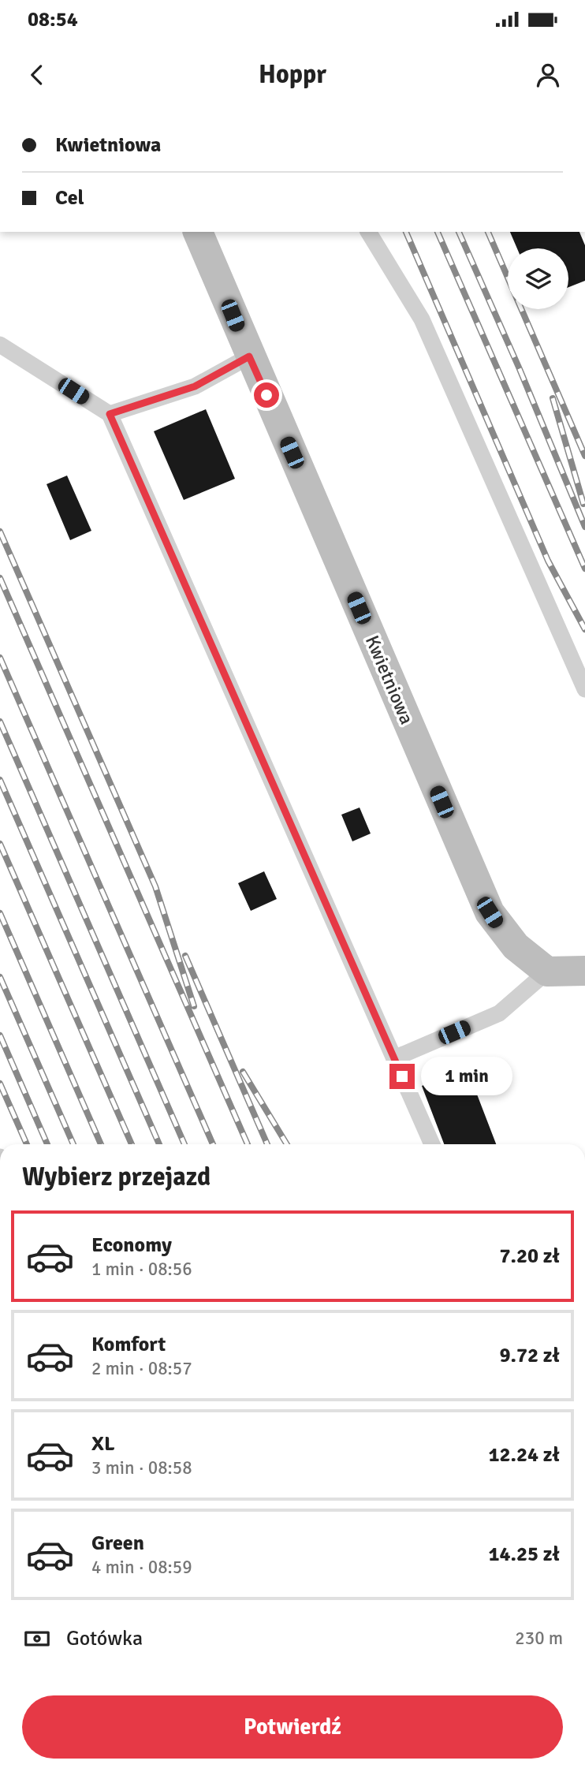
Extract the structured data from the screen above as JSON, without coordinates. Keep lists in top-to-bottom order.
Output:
{
  "streets": {
    "street": ["Kwietniowa"]
  },
  "page": {
    "status": "08:54",
    "header": "Hoppr",
    "banner": ["Kwietniowa", "Cel"],
    "bubble": "1 min",
    "heading": "Wybierz przejazd",
    "list": [
      {
        "name": "Economy",
        "note": "1 min · 08:56",
        "value": "7.20 zł"
      },
      {
        "name": "Komfort",
        "note": "2 min · 08:57",
        "value": "9.72 zł"
      },
      {
        "name": "XL",
        "note": "3 min · 08:58",
        "value": "12.24 zł"
      },
      {
        "name": "Green",
        "note": "4 min · 08:59",
        "value": "14.25 zł"
      }
    ],
    "pay": ["Gotówka", "230 m"],
    "buttons": "Potwierdź"
  }
}
